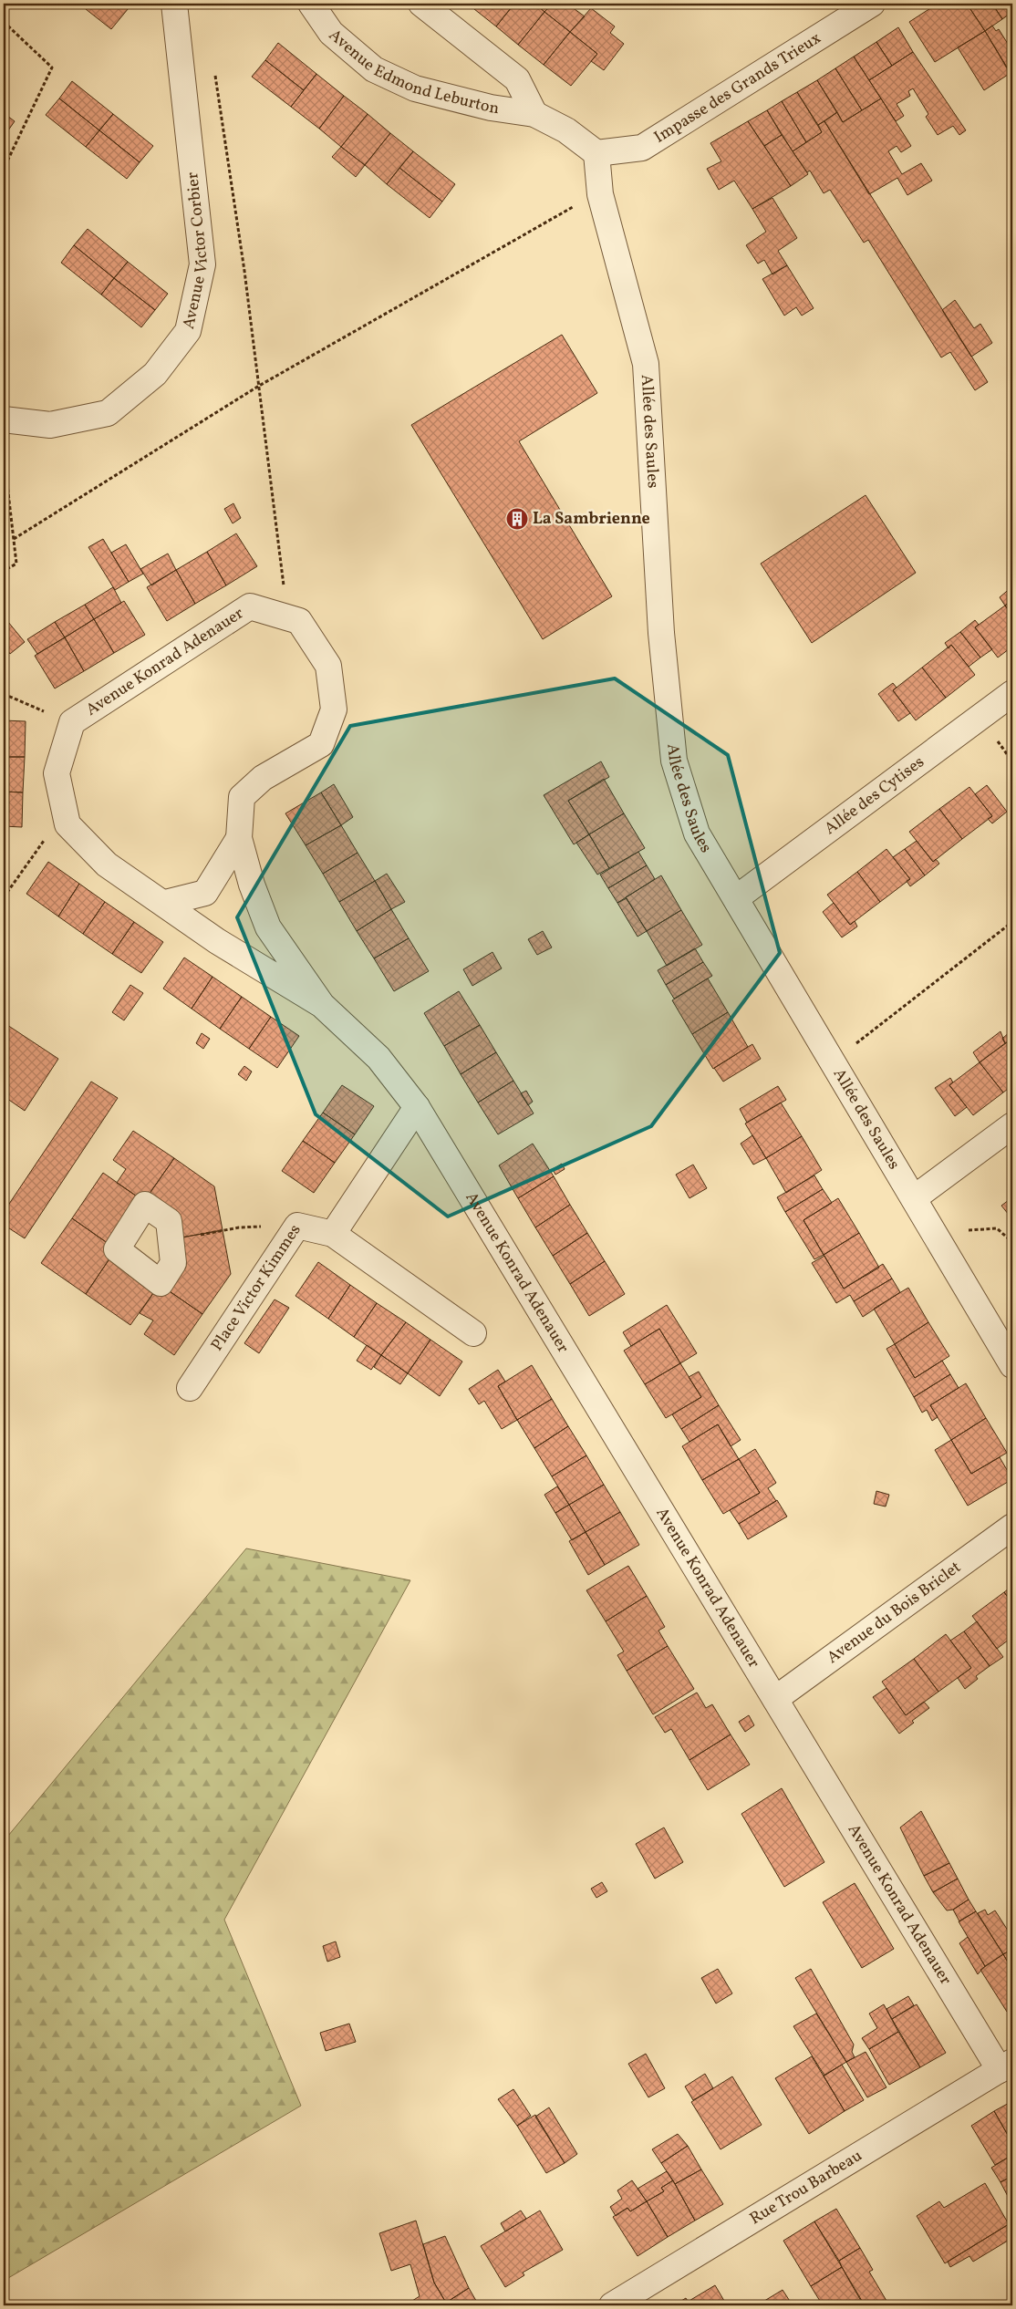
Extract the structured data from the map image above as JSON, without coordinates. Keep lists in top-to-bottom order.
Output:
{
  "streets": {
    "street": [
      "Avenue Edmond Leburton",
      "Impasse des Grands Trieux",
      "Avenue Victor Corbier",
      "Allée des Saules",
      "Avenue Konrad Adenauer",
      "Allée des Cytises",
      "Place Victor Kimmes",
      "Avenue du Bois Briclet",
      "Rue Trou Barbeau"
    ]
  },
  "crossings": [
    ["Avenue Edmond Leburton", "Impasse des Grands Trieux"],
    ["Avenue Edmond Leburton", "Allée des Saules"],
    ["Impasse des Grands Trieux", "Allée des Saules"],
    ["Allée des Saules", "Allée des Cytises"],
    ["Avenue Konrad Adenauer", "Avenue du Bois Briclet"],
    ["Avenue Konrad Adenauer", "Rue Trou Barbeau"]
  ],
  "places": {
    "building": ["La Sambrienne"]
  }
}
